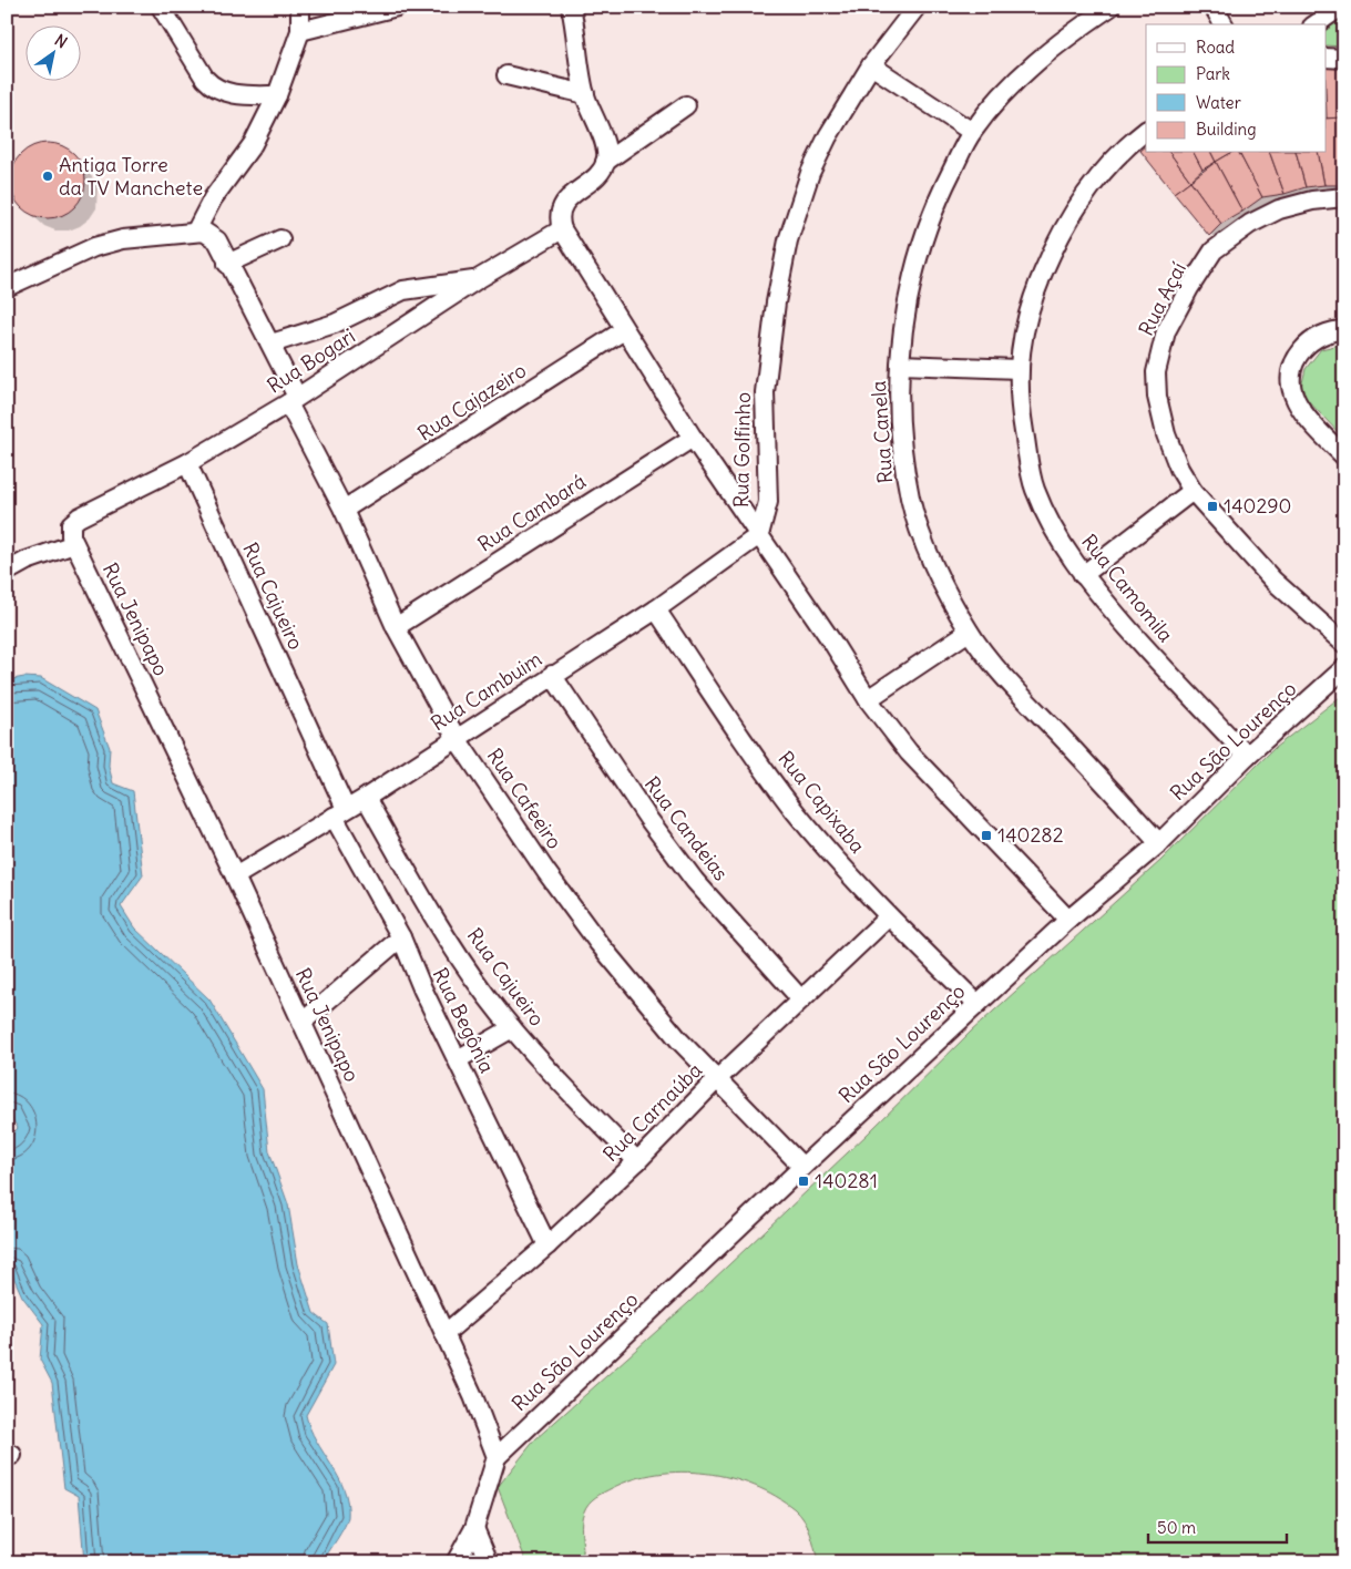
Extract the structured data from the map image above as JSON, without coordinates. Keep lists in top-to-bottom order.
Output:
{
  "streets": {
    "street": [
      "Rua Açaí",
      "Rua Bogari",
      "Rua Cajazeiro",
      "Rua Canela",
      "Rua Golfinho",
      "Rua Cambará",
      "Rua Camomila",
      "Rua Cajueiro",
      "Rua Jenipapo",
      "Rua Cambuim",
      "Rua São Lourenço",
      "Rua Cafeeiro",
      "Rua Capixaba",
      "Rua Candeias",
      "Rua Begônia",
      "Rua Carnaúba"
    ]
  },
  "crossings": [
    ["Rua Bogari", "Rua Cajueiro"],
    ["Rua Bogari", "Rua Jenipapo"],
    ["Rua Bogari", "Rua Cafeeiro"],
    ["Rua Cajazeiro", "Rua Cafeeiro"],
    ["Rua Canela", "Rua São Lourenço"],
    ["Rua Golfinho", "Rua Cambuim"],
    ["Rua Golfinho", "Rua São Lourenço"],
    ["Rua Cambará", "Rua Cafeeiro"],
    ["Rua Camomila", "Rua São Lourenço"],
    ["Rua Cajueiro", "Rua Cambuim"],
    ["Rua Cajueiro", "Rua Begônia"],
    ["Rua Cajueiro", "Rua Carnaúba"],
    ["Rua Jenipapo", "Rua Cambuim"],
    ["Rua Jenipapo", "Rua São Lourenço"],
    ["Rua Jenipapo", "Rua Carnaúba"],
    ["Rua Cambuim", "Rua Cafeeiro"],
    ["Rua Cambuim", "Rua Capixaba"],
    ["Rua Cambuim", "Rua Candeias"],
    ["Rua Cambuim", "Rua Begônia"],
    ["Rua São Lourenço", "Rua Cafeeiro"],
    ["Rua São Lourenço", "Rua Capixaba"],
    ["Rua Cafeeiro", "Rua Carnaúba"],
    ["Rua Capixaba", "Rua Carnaúba"],
    ["Rua Candeias", "Rua Carnaúba"],
    ["Rua Begônia", "Rua Carnaúba"]
  ],
  "places": {
    "other": ["Antiga Torre da TV Manchete"],
    "transit": ["140290", "140282", "140281"]
  },
  "legend": [
    "Road",
    "Park",
    "Water",
    "Building"
  ],
  "scale_bar": "50 m",
  "north": "top right"
}
